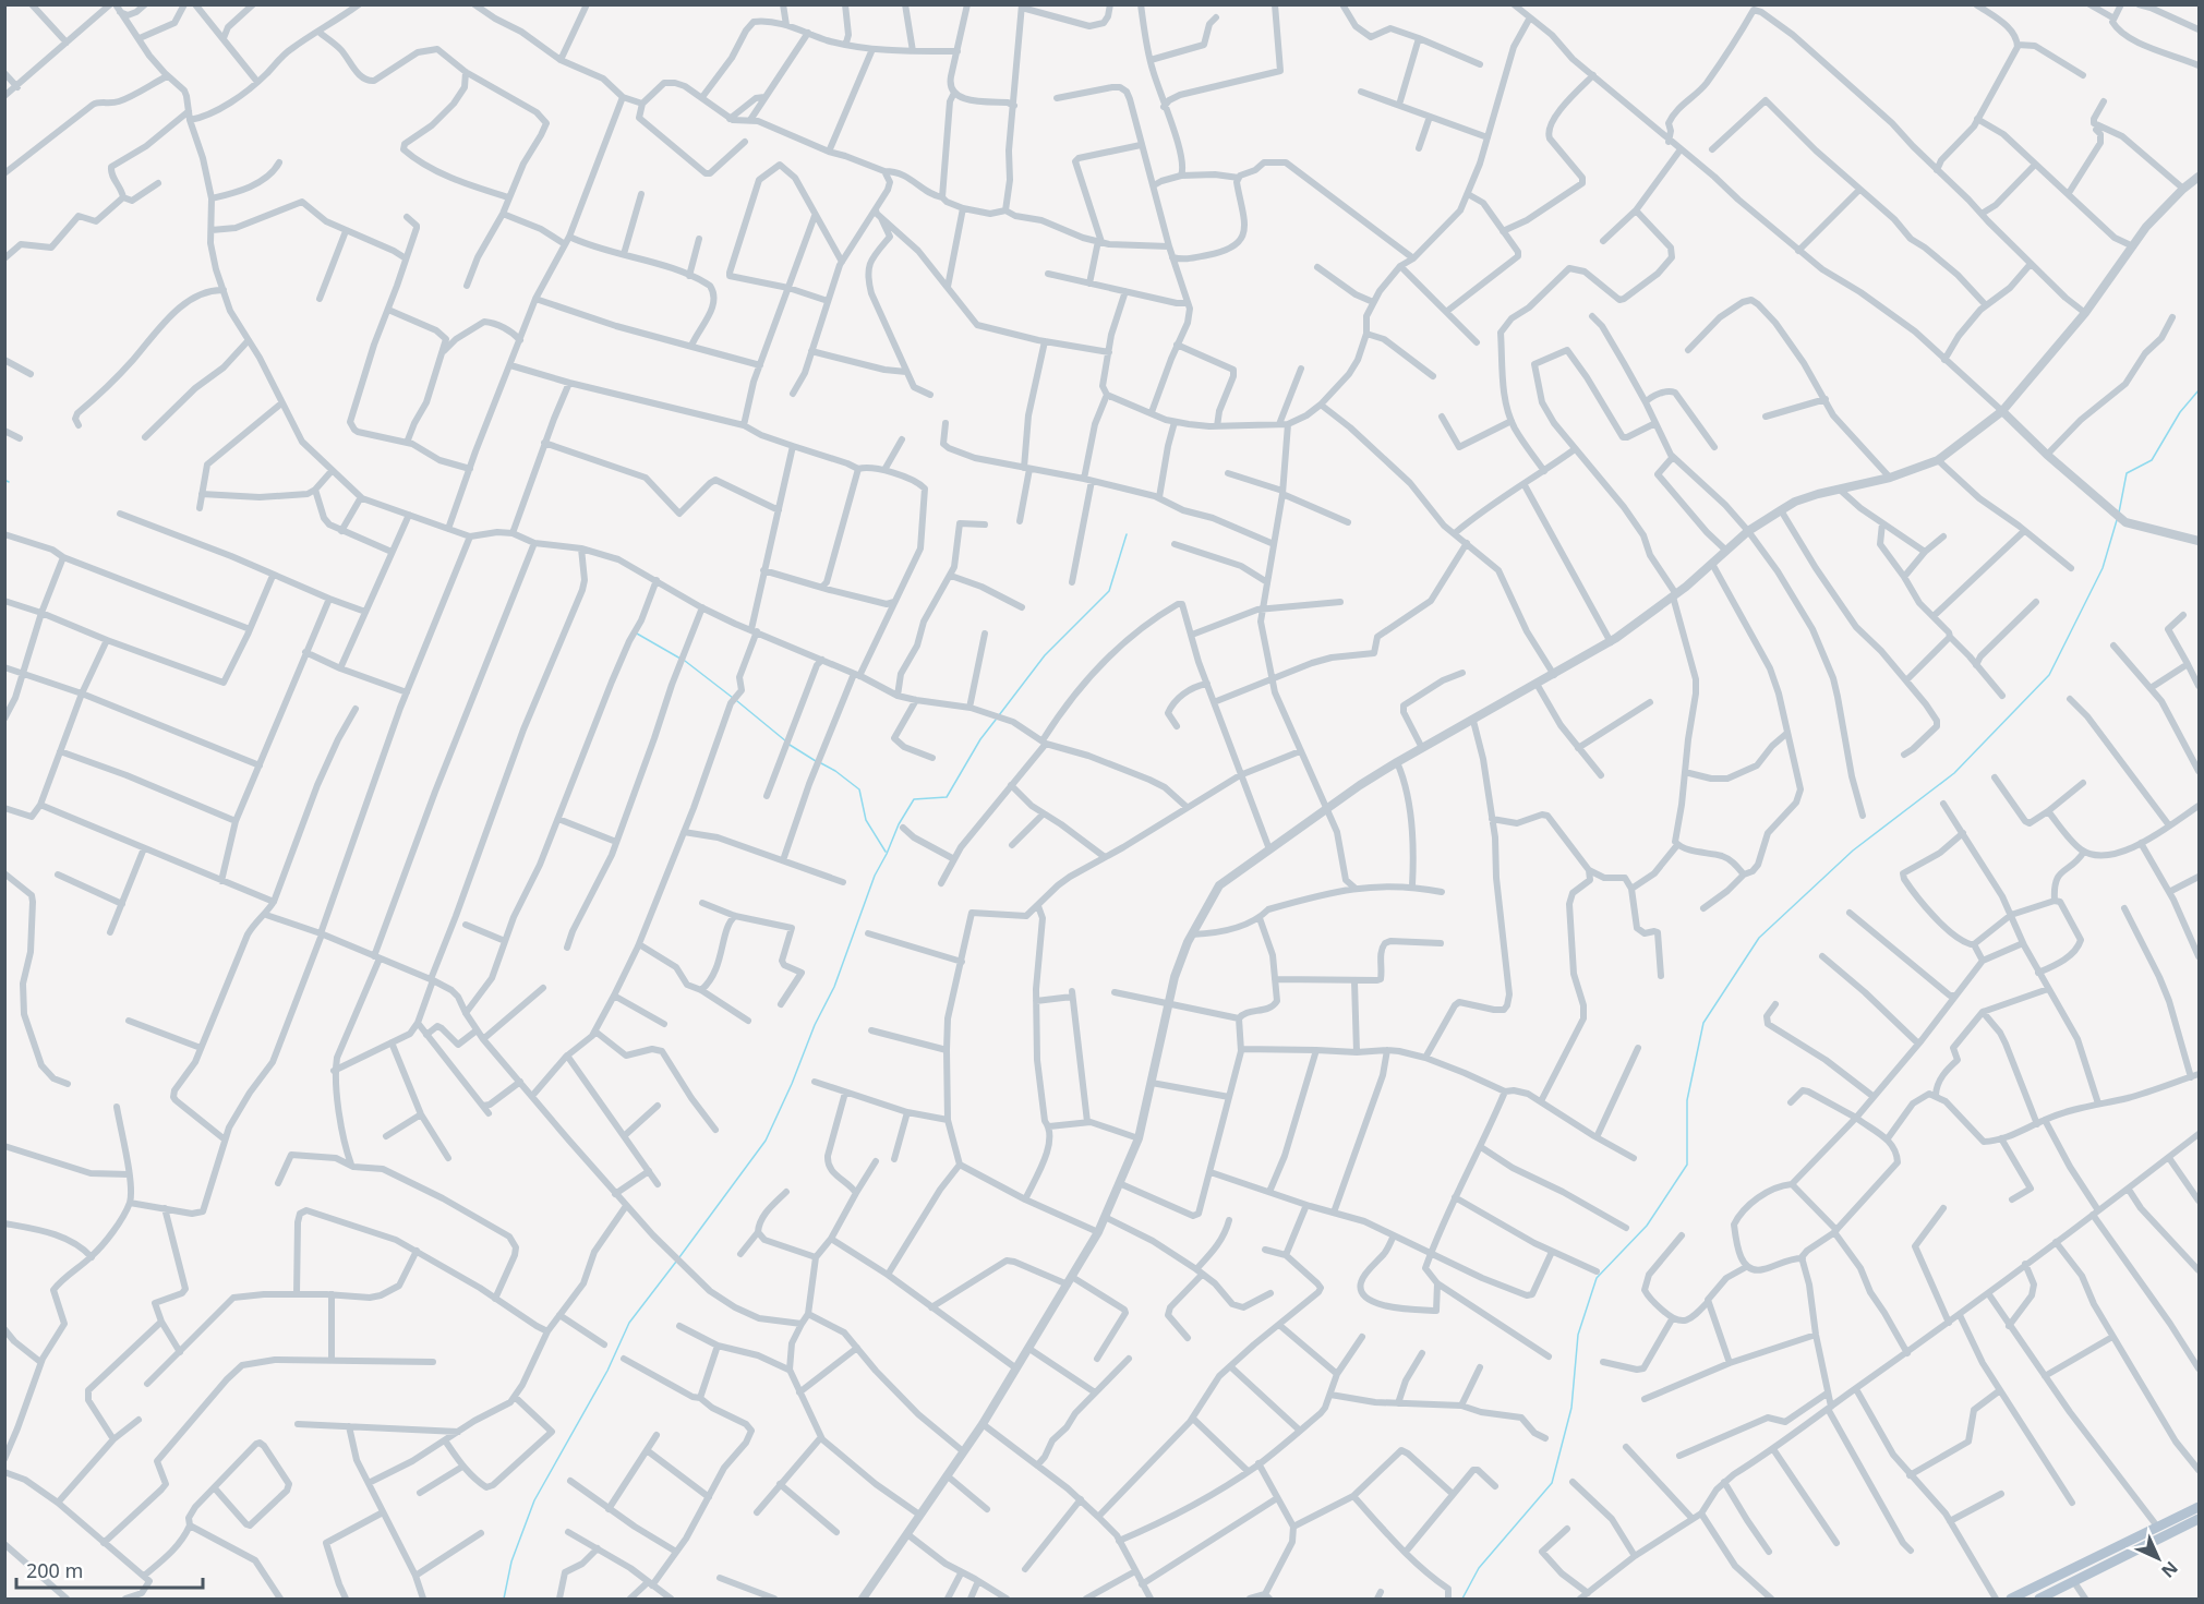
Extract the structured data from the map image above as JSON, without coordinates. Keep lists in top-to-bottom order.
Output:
{
  "scale_bar": "200 m",
  "north": "bottom right"
}
